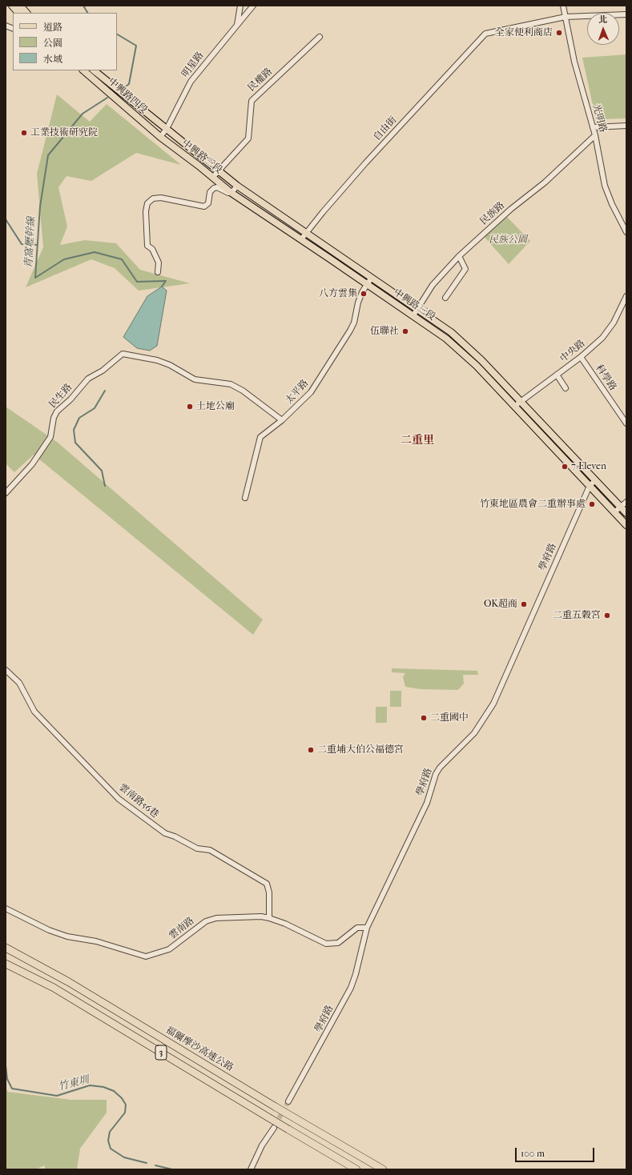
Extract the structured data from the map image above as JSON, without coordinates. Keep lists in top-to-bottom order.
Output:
{
  "streets": {
    "highway": ["福爾摩沙高速公路", "3"],
    "main road": ["中興路四段", "中興路三段"],
    "street": [
      "明星路",
      "民權路",
      "光明路",
      "自由街",
      "民族路",
      "中央路",
      "科學路",
      "太平路",
      "民生路",
      "學府路",
      "雲南路56巷",
      "雲南路"
    ]
  },
  "crossings": [
    ["明星路", "中興路四段"],
    ["明星路", "中興路三段"],
    ["民權路", "中興路三段"],
    ["中興路四段", "中興路三段"],
    ["光明路", "自由街"],
    ["光明路", "民族路"],
    ["自由街", "中興路三段"],
    ["中興路三段", "民族路"],
    ["中興路三段", "中央路"],
    ["中興路三段", "太平路"],
    ["中興路三段", "學府路"],
    ["中央路", "科學路"],
    ["太平路", "民生路"],
    ["學府路", "雲南路"],
    ["雲南路56巷", "雲南路"]
  ],
  "districts": ["二重里"],
  "water": ["青窩壢幹線", "竹東圳"],
  "parks": ["民族公園"],
  "places": [
    "全家便利商店",
    "工業技術研究院",
    "八方雲集",
    "伍聯社",
    "土地公廟",
    "7-Eleven",
    "竹東地區農會二重辦事處",
    "OK超商",
    "二重五穀宮",
    "二重國中",
    "二重埔大伯公福德宮"
  ],
  "legend": ["道路", "公園", "水域"],
  "scale_bar": "100 m",
  "north": "top"
}
